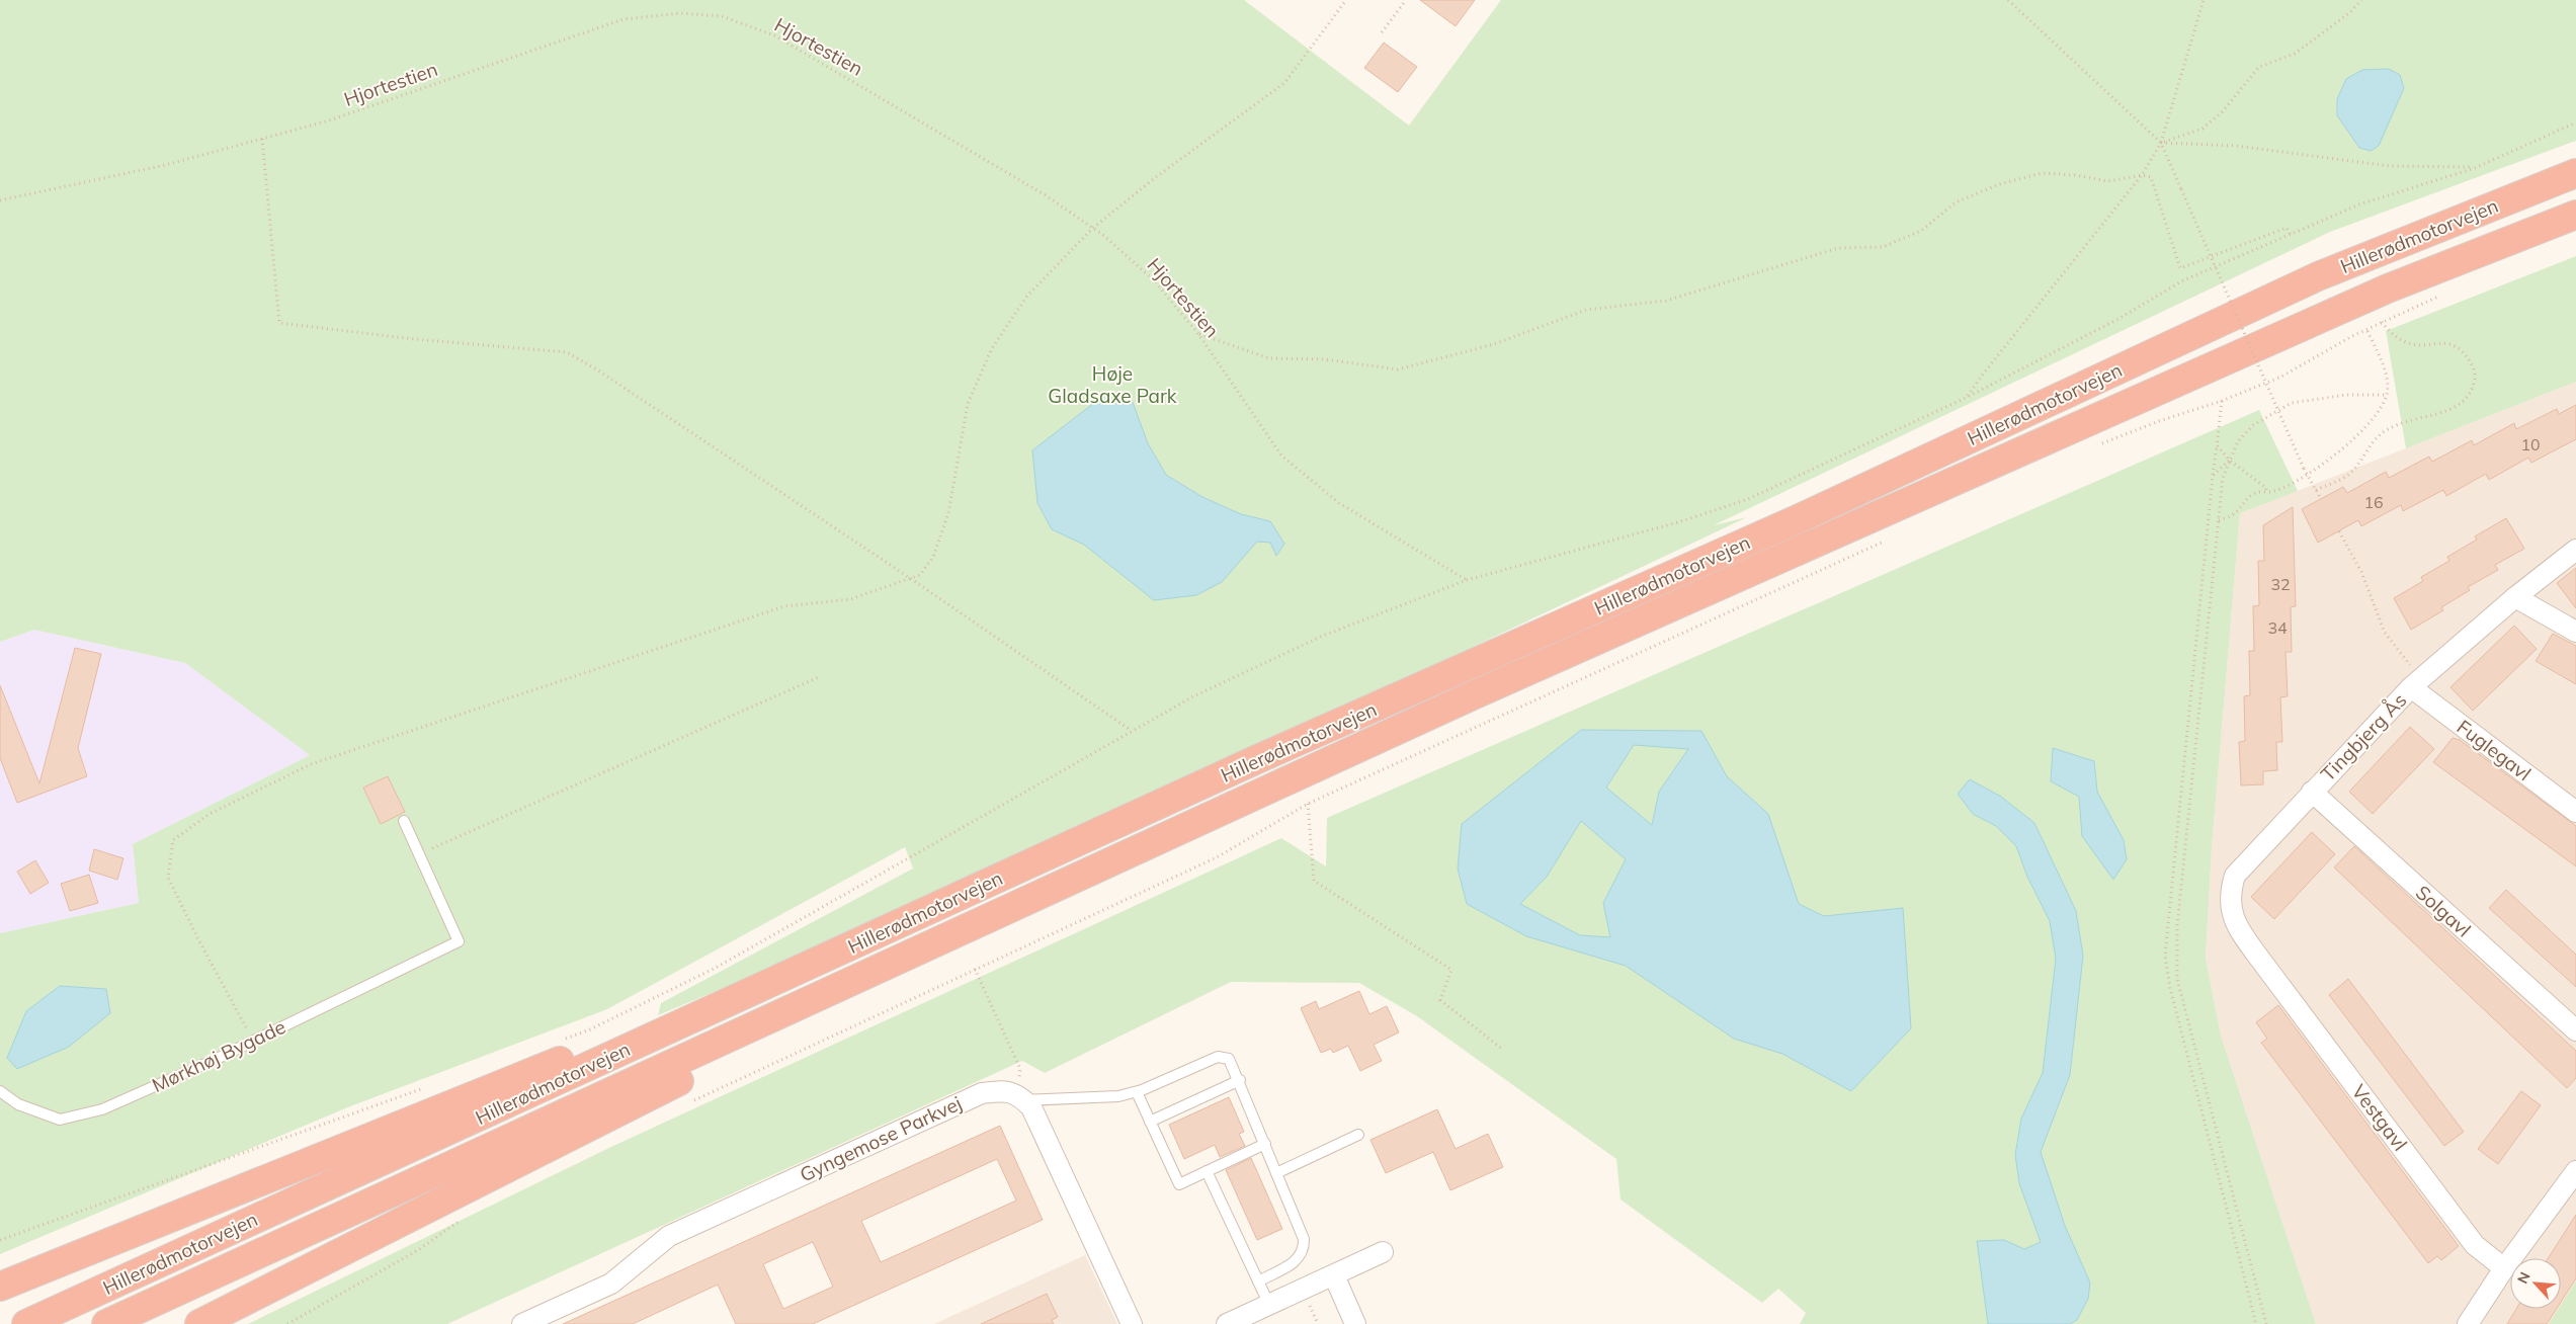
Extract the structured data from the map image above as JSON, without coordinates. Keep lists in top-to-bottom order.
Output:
{
  "streets": {
    "highway": ["Hillerødmotorvejen"],
    "street": [
      "Tingbjerg Ås",
      "Fuglegavl",
      "Solgavl",
      "Vestgavl",
      "Gyngemose Parkvej"
    ],
    "lane": ["Mørkhøj Bygade"],
    "path": ["Hjortestien"]
  },
  "crossings": [
    ["Tingbjerg Ås", "Fuglegavl"],
    ["Tingbjerg Ås", "Solgavl"],
    ["Tingbjerg Ås", "Vestgavl"]
  ],
  "parks": ["Høje Gladsaxe Park"],
  "house_numbers": [
    "10",
    "16",
    "32",
    "34"
  ],
  "north": "top left"
}
